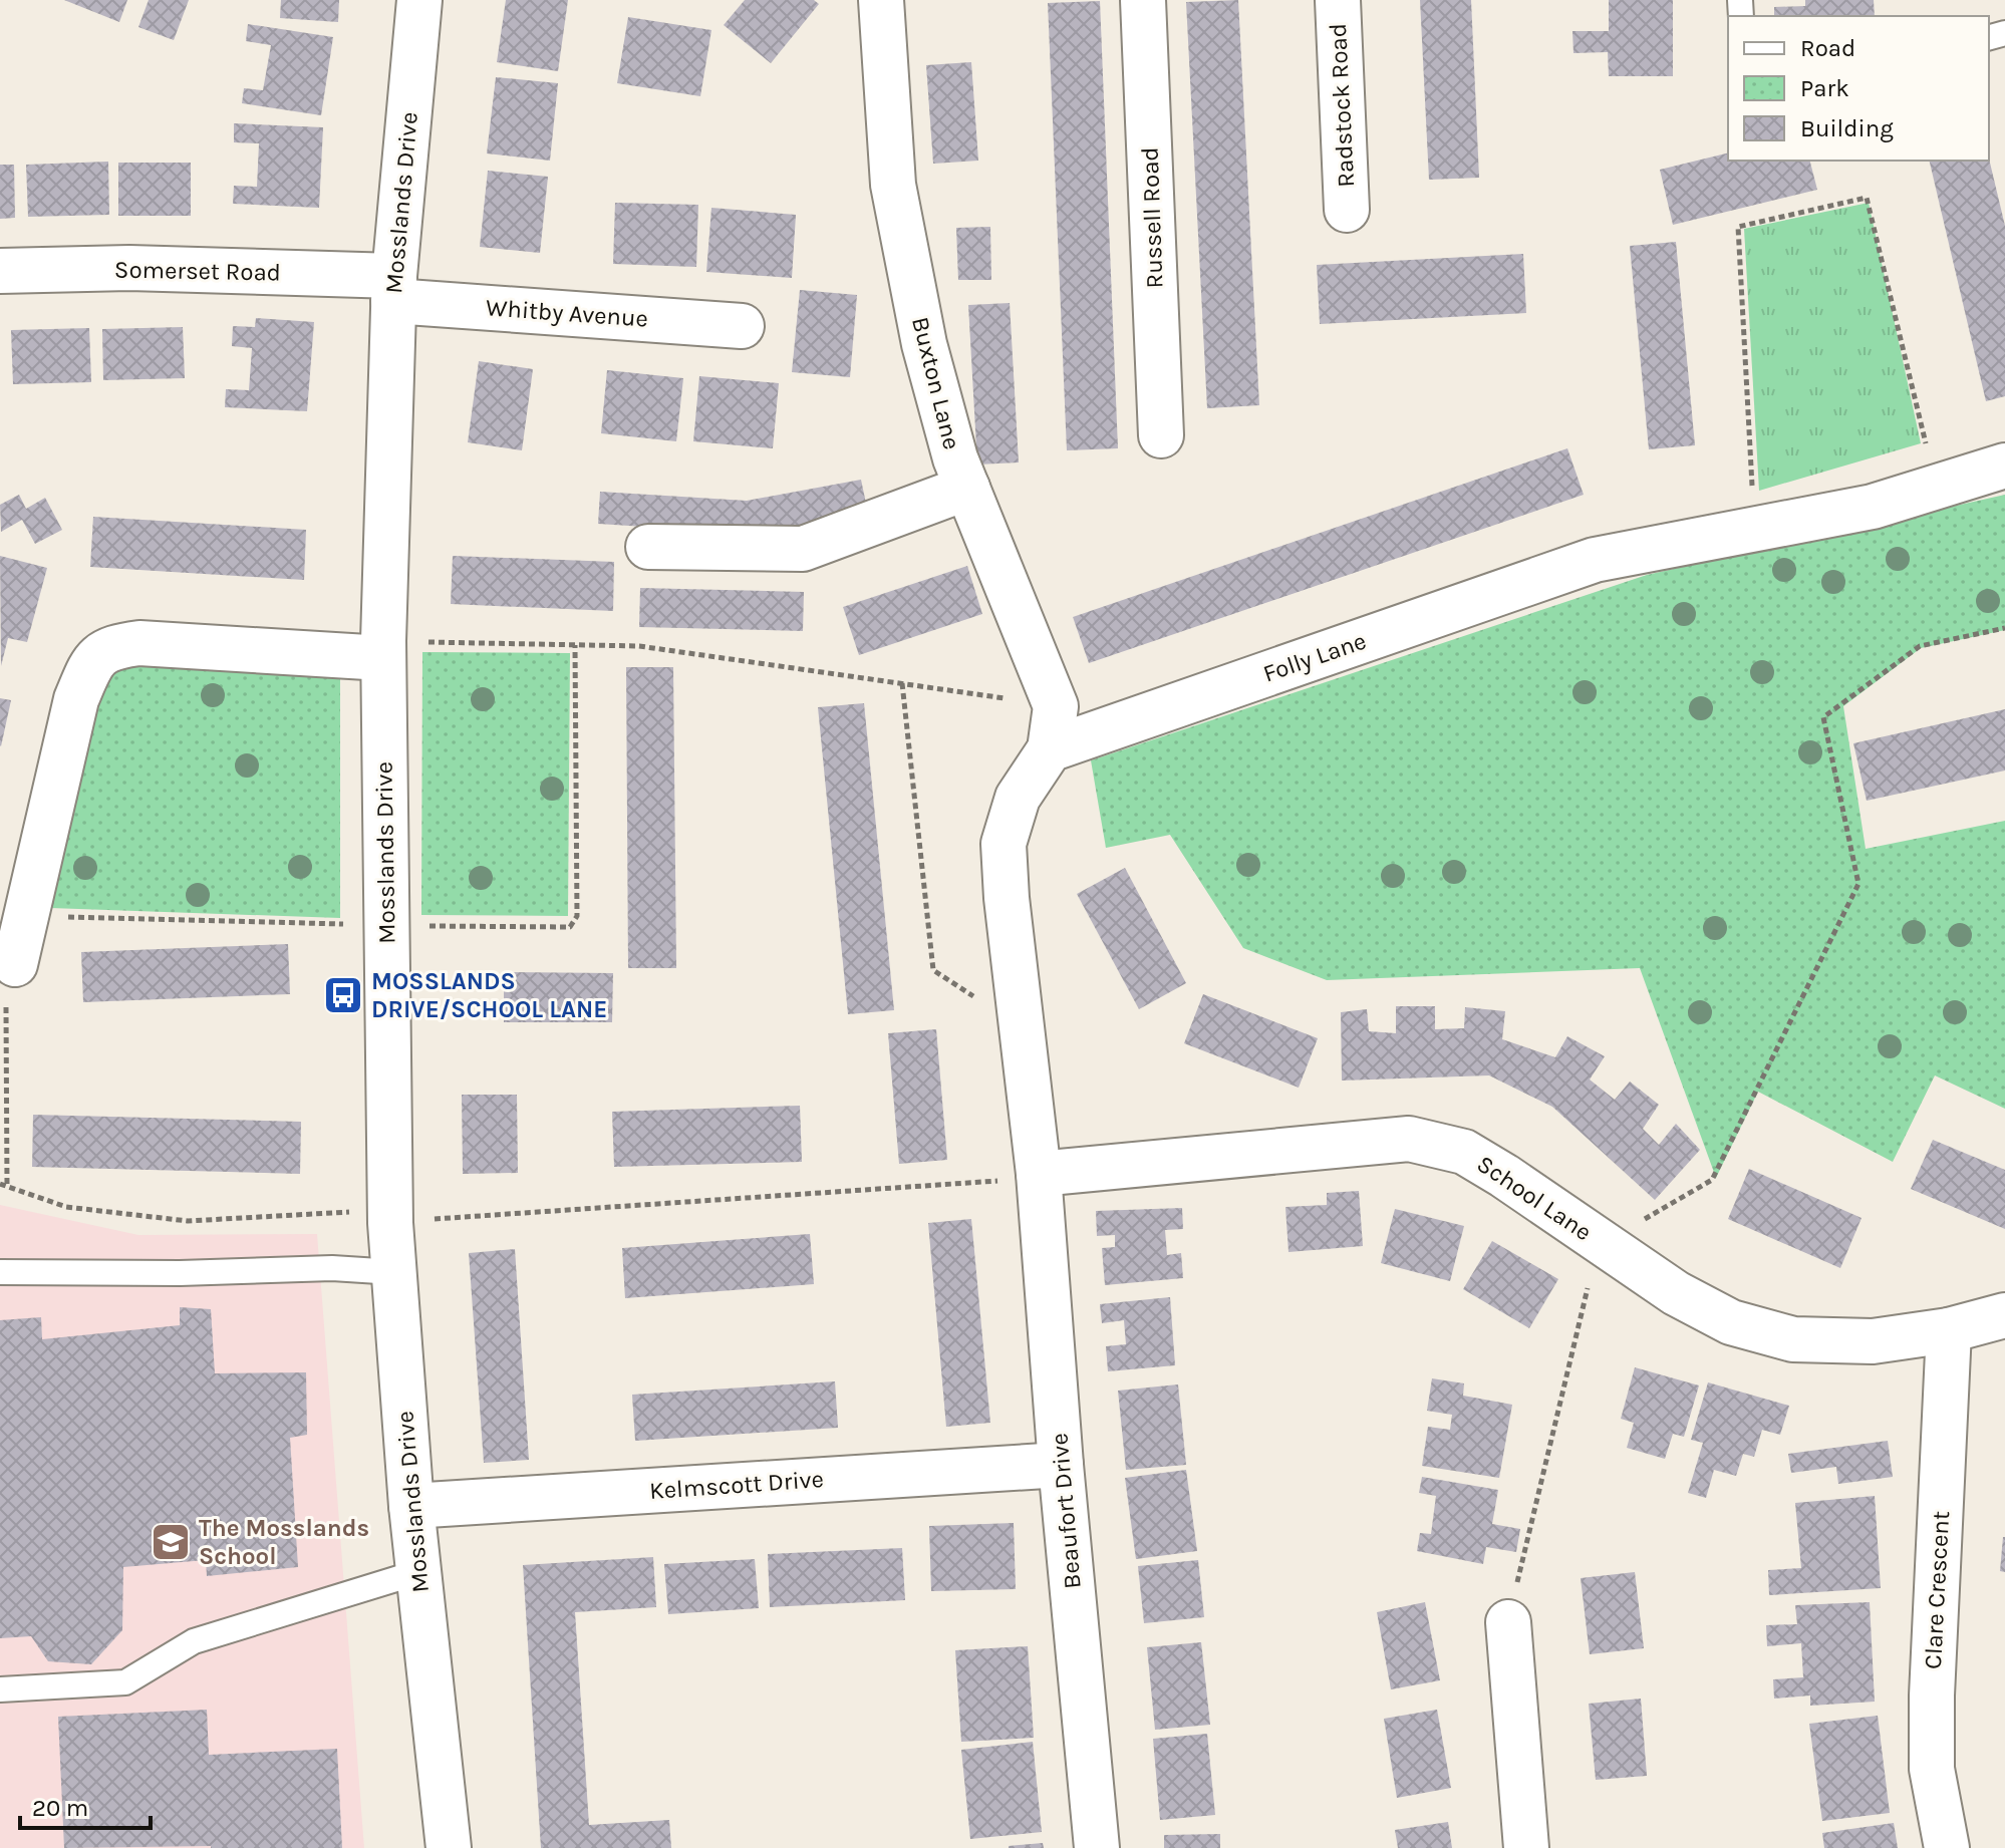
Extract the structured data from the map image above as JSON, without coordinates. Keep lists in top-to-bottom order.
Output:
{
  "streets": {
    "street": [
      "Radstock Road",
      "Mosslands Drive",
      "Russell Road",
      "Somerset Road",
      "Whitby Avenue",
      "Buxton Lane",
      "Folly Lane",
      "School Lane",
      "Kelmscott Drive",
      "Beaufort Drive",
      "Clare Crescent"
    ]
  },
  "crossings": [
    ["Mosslands Drive", "Somerset Road"],
    ["Mosslands Drive", "Whitby Avenue"],
    ["Mosslands Drive", "Kelmscott Drive"],
    ["Somerset Road", "Whitby Avenue"],
    ["Buxton Lane", "Folly Lane"],
    ["School Lane", "Beaufort Drive"],
    ["School Lane", "Clare Crescent"],
    ["Kelmscott Drive", "Beaufort Drive"]
  ],
  "places": {
    "bus stop": ["MOSSLANDS DRIVE/SCHOOL LANE"],
    "school or university": ["The Mosslands School"]
  },
  "legend": ["Road", "Park", "Building"],
  "scale_bar": "20 m"
}
